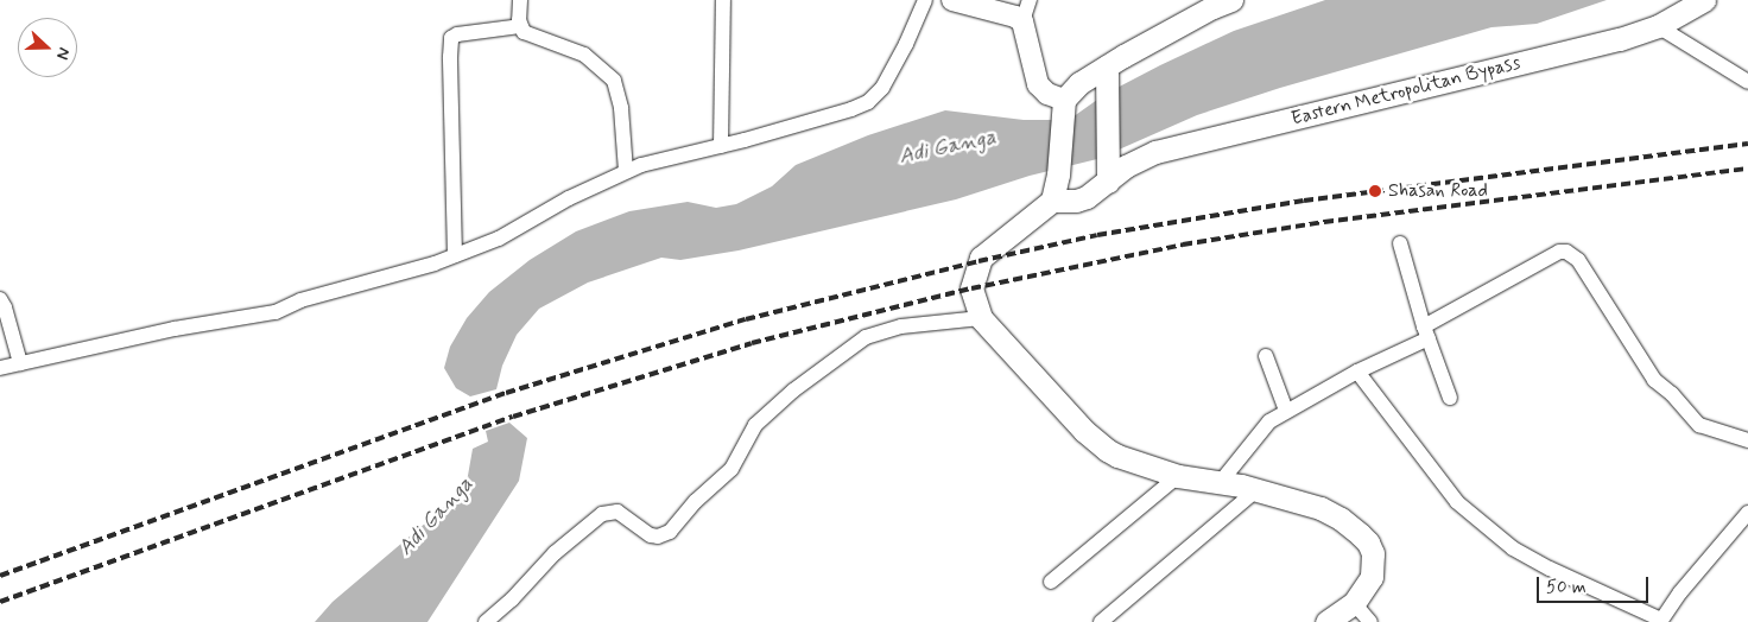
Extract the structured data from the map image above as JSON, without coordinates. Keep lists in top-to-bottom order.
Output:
{
  "streets": {
    "main road": ["Eastern Metropolitan Bypass"]
  },
  "water": ["Adi Ganga"],
  "places": ["Shasan Road"],
  "scale_bar": "50 m",
  "north": "right"
}
